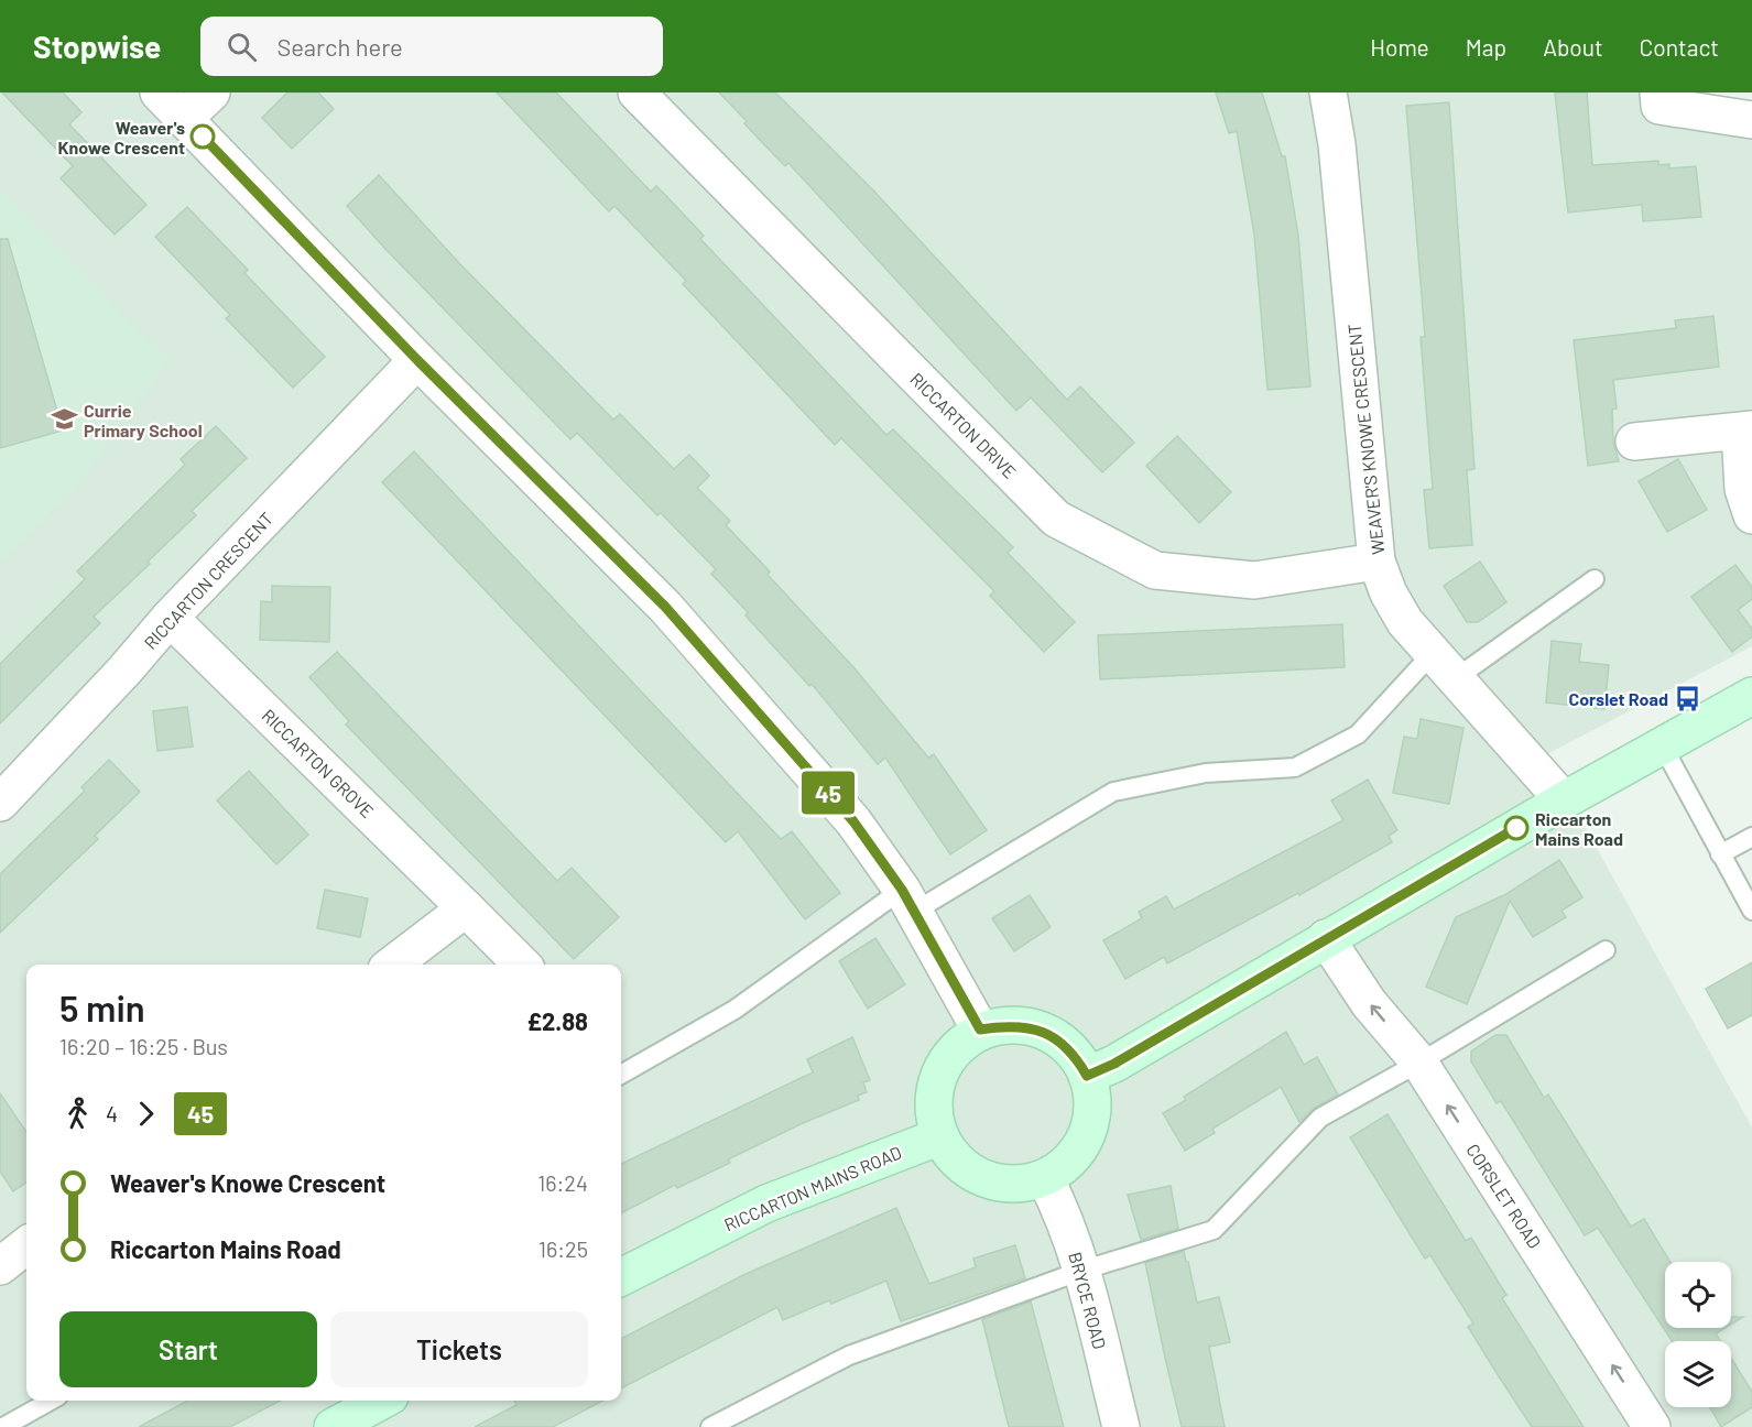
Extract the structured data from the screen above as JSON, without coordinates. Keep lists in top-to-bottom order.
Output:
{
  "streets": {
    "street": [
      "RICCARTON DRIVE",
      "WEAVER'S KNOWE CRESCENT",
      "RICCARTON CRESCENT",
      "RICCARTON GROVE",
      "RICCARTON MAINS ROAD",
      "CORSLET ROAD",
      "BRYCE ROAD"
    ]
  },
  "crossings": [
    ["RICCARTON DRIVE", "WEAVER'S KNOWE CRESCENT"],
    ["RICCARTON CRESCENT", "RICCARTON GROVE"],
    ["RICCARTON MAINS ROAD", "BRYCE ROAD"]
  ],
  "one_way": ["CORSLET ROAD"],
  "places": {
    "other": ["Weaver's Knowe Crescent", "Riccarton Mains Road"],
    "school or university": ["Currie Primary School"],
    "bus stop": ["Corslet Road"]
  },
  "lines": ["bus line 45"],
  "page": {
    "header": "Stopwise",
    "search": "Search here",
    "nav": [
      "Home",
      "Map",
      "About",
      "Contact"
    ],
    "on_map": "45",
    "heading": ["5 min", "16:20 – 16:25 · Bus", "£2.88"],
    "legs": ["4", "45"],
    "list": [
      {
        "name": "Weaver's Knowe Crescent",
        "value": "16:24"
      },
      {
        "name": "Riccarton Mains Road",
        "value": "16:25"
      }
    ],
    "buttons": ["Start", "Tickets"]
  }
}
